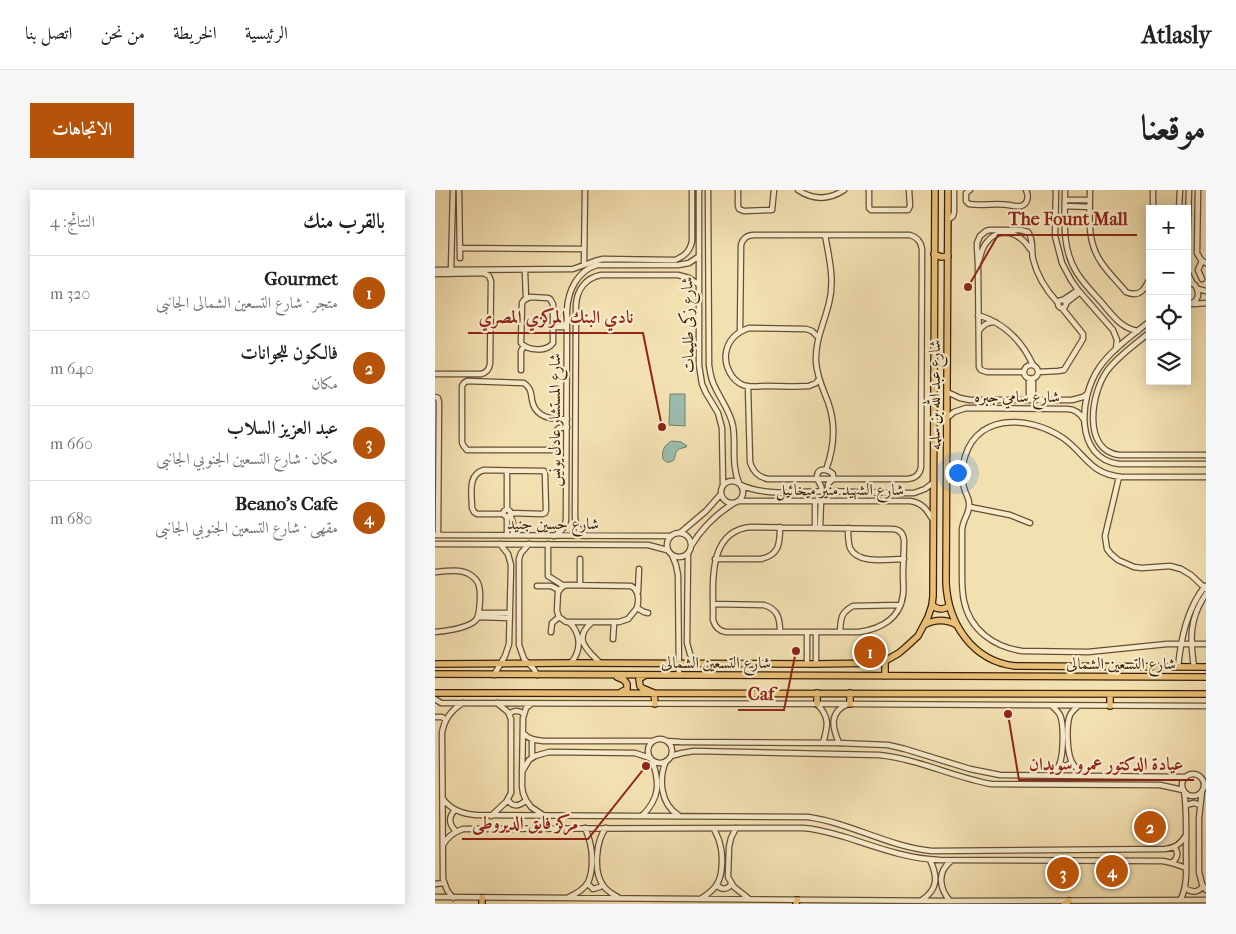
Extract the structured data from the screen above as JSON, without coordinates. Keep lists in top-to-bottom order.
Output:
{
  "streets": {
    "main road": ["شارع عبد الله بن سلمه", "شارع التسعين الشمالى"],
    "street": [
      "شارع زكى طليمات",
      "شارع سامي جبره",
      "شارع المستشار عادل يونس",
      "شارع الشهيد منير ميخائيل",
      "شارع حسين جنيد"
    ]
  },
  "crossings": [
    ["شارع زكى طليمات", "شارع المستشار عادل يونس"],
    ["شارع زكى طليمات", "شارع الشهيد منير ميخائيل"],
    ["شارع عبد الله بن سلمه", "شارع سامي جبره"],
    ["شارع عبد الله بن سلمه", "شارع الشهيد منير ميخائيل"],
    ["شارع المستشار عادل يونس", "شارع حسين جنيد"]
  ],
  "places": [
    "The Fount Mall",
    "نادي البنك المركزي المصري",
    "Caf",
    "عيادة الدكتور عمرو سويدان",
    "مركز فايق الديروطى"
  ],
  "page": {
    "header": "Atlasly",
    "nav": [
      "الرئيسية",
      "الخريطة",
      "من نحن",
      "اتصل بنا"
    ],
    "title": "موقعنا",
    "buttons": "الاتجاهات",
    "heading": ["بالقرب منك", "النتائج: 4"],
    "map_buttons": ["+", "−"],
    "list": [
      {
        "mark": "1",
        "name": "Gourmet",
        "note": "متجر · شارع التسعين الشمالى الجانبى",
        "value": "320 m"
      },
      {
        "mark": "2",
        "name": "فالكون للجوانات",
        "note": "مكان",
        "value": "640 m"
      },
      {
        "mark": "3",
        "name": "عبد العزيز السلاب",
        "note": "مكان · شارع التسعين الجنوبي الجانبى",
        "value": "660 m"
      },
      {
        "mark": "4",
        "name": "Beano's Cafe",
        "note": "مقهى · شارع التسعين الجنوبي الجانبى",
        "value": "680 m"
      }
    ],
    "pins": [
      "1",
      "2",
      "4",
      "3"
    ]
  }
}
